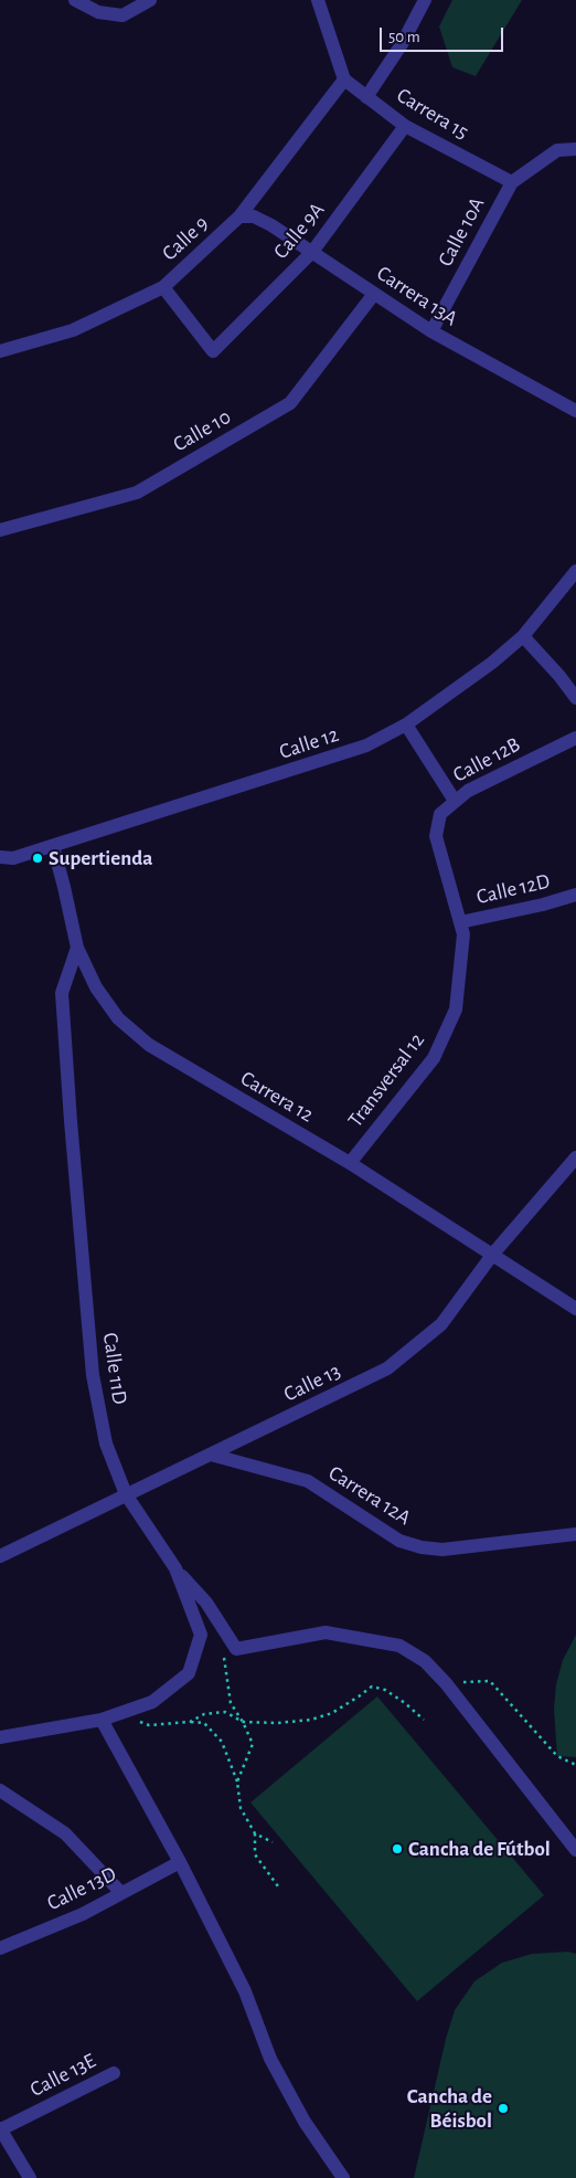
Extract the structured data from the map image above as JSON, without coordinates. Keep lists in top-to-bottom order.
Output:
{
  "streets": {
    "street": [
      "Carrera 15",
      "Calle 9A",
      "Calle 10A",
      "Calle 9",
      "Carrera 13A",
      "Calle 10",
      "Calle 12",
      "Calle 12B",
      "Calle 12D",
      "Transversal 12",
      "Carrera 12",
      "Calle 11D",
      "Calle 13",
      "Carrera 12A",
      "Calle 13D",
      "Calle 13E"
    ]
  },
  "crossings": [
    ["Carrera 15", "Calle 9A"],
    ["Carrera 15", "Calle 10A"],
    ["Carrera 15", "Calle 9"],
    ["Calle 9A", "Calle 9"],
    ["Calle 9A", "Carrera 13A"],
    ["Calle 10A", "Carrera 13A"],
    ["Calle 9", "Carrera 13A"],
    ["Carrera 13A", "Calle 10"],
    ["Calle 12", "Carrera 12"],
    ["Calle 12B", "Calle 12D"],
    ["Calle 12B", "Transversal 12"],
    ["Calle 12D", "Transversal 12"],
    ["Transversal 12", "Carrera 12"],
    ["Carrera 12", "Calle 11D"],
    ["Carrera 12", "Calle 13"],
    ["Calle 11D", "Calle 13"],
    ["Calle 13", "Carrera 12A"]
  ],
  "places": ["Supertienda", "Cancha de Fútbol", "Cancha de Béisbol"],
  "scale_bar": "50 m"
}
